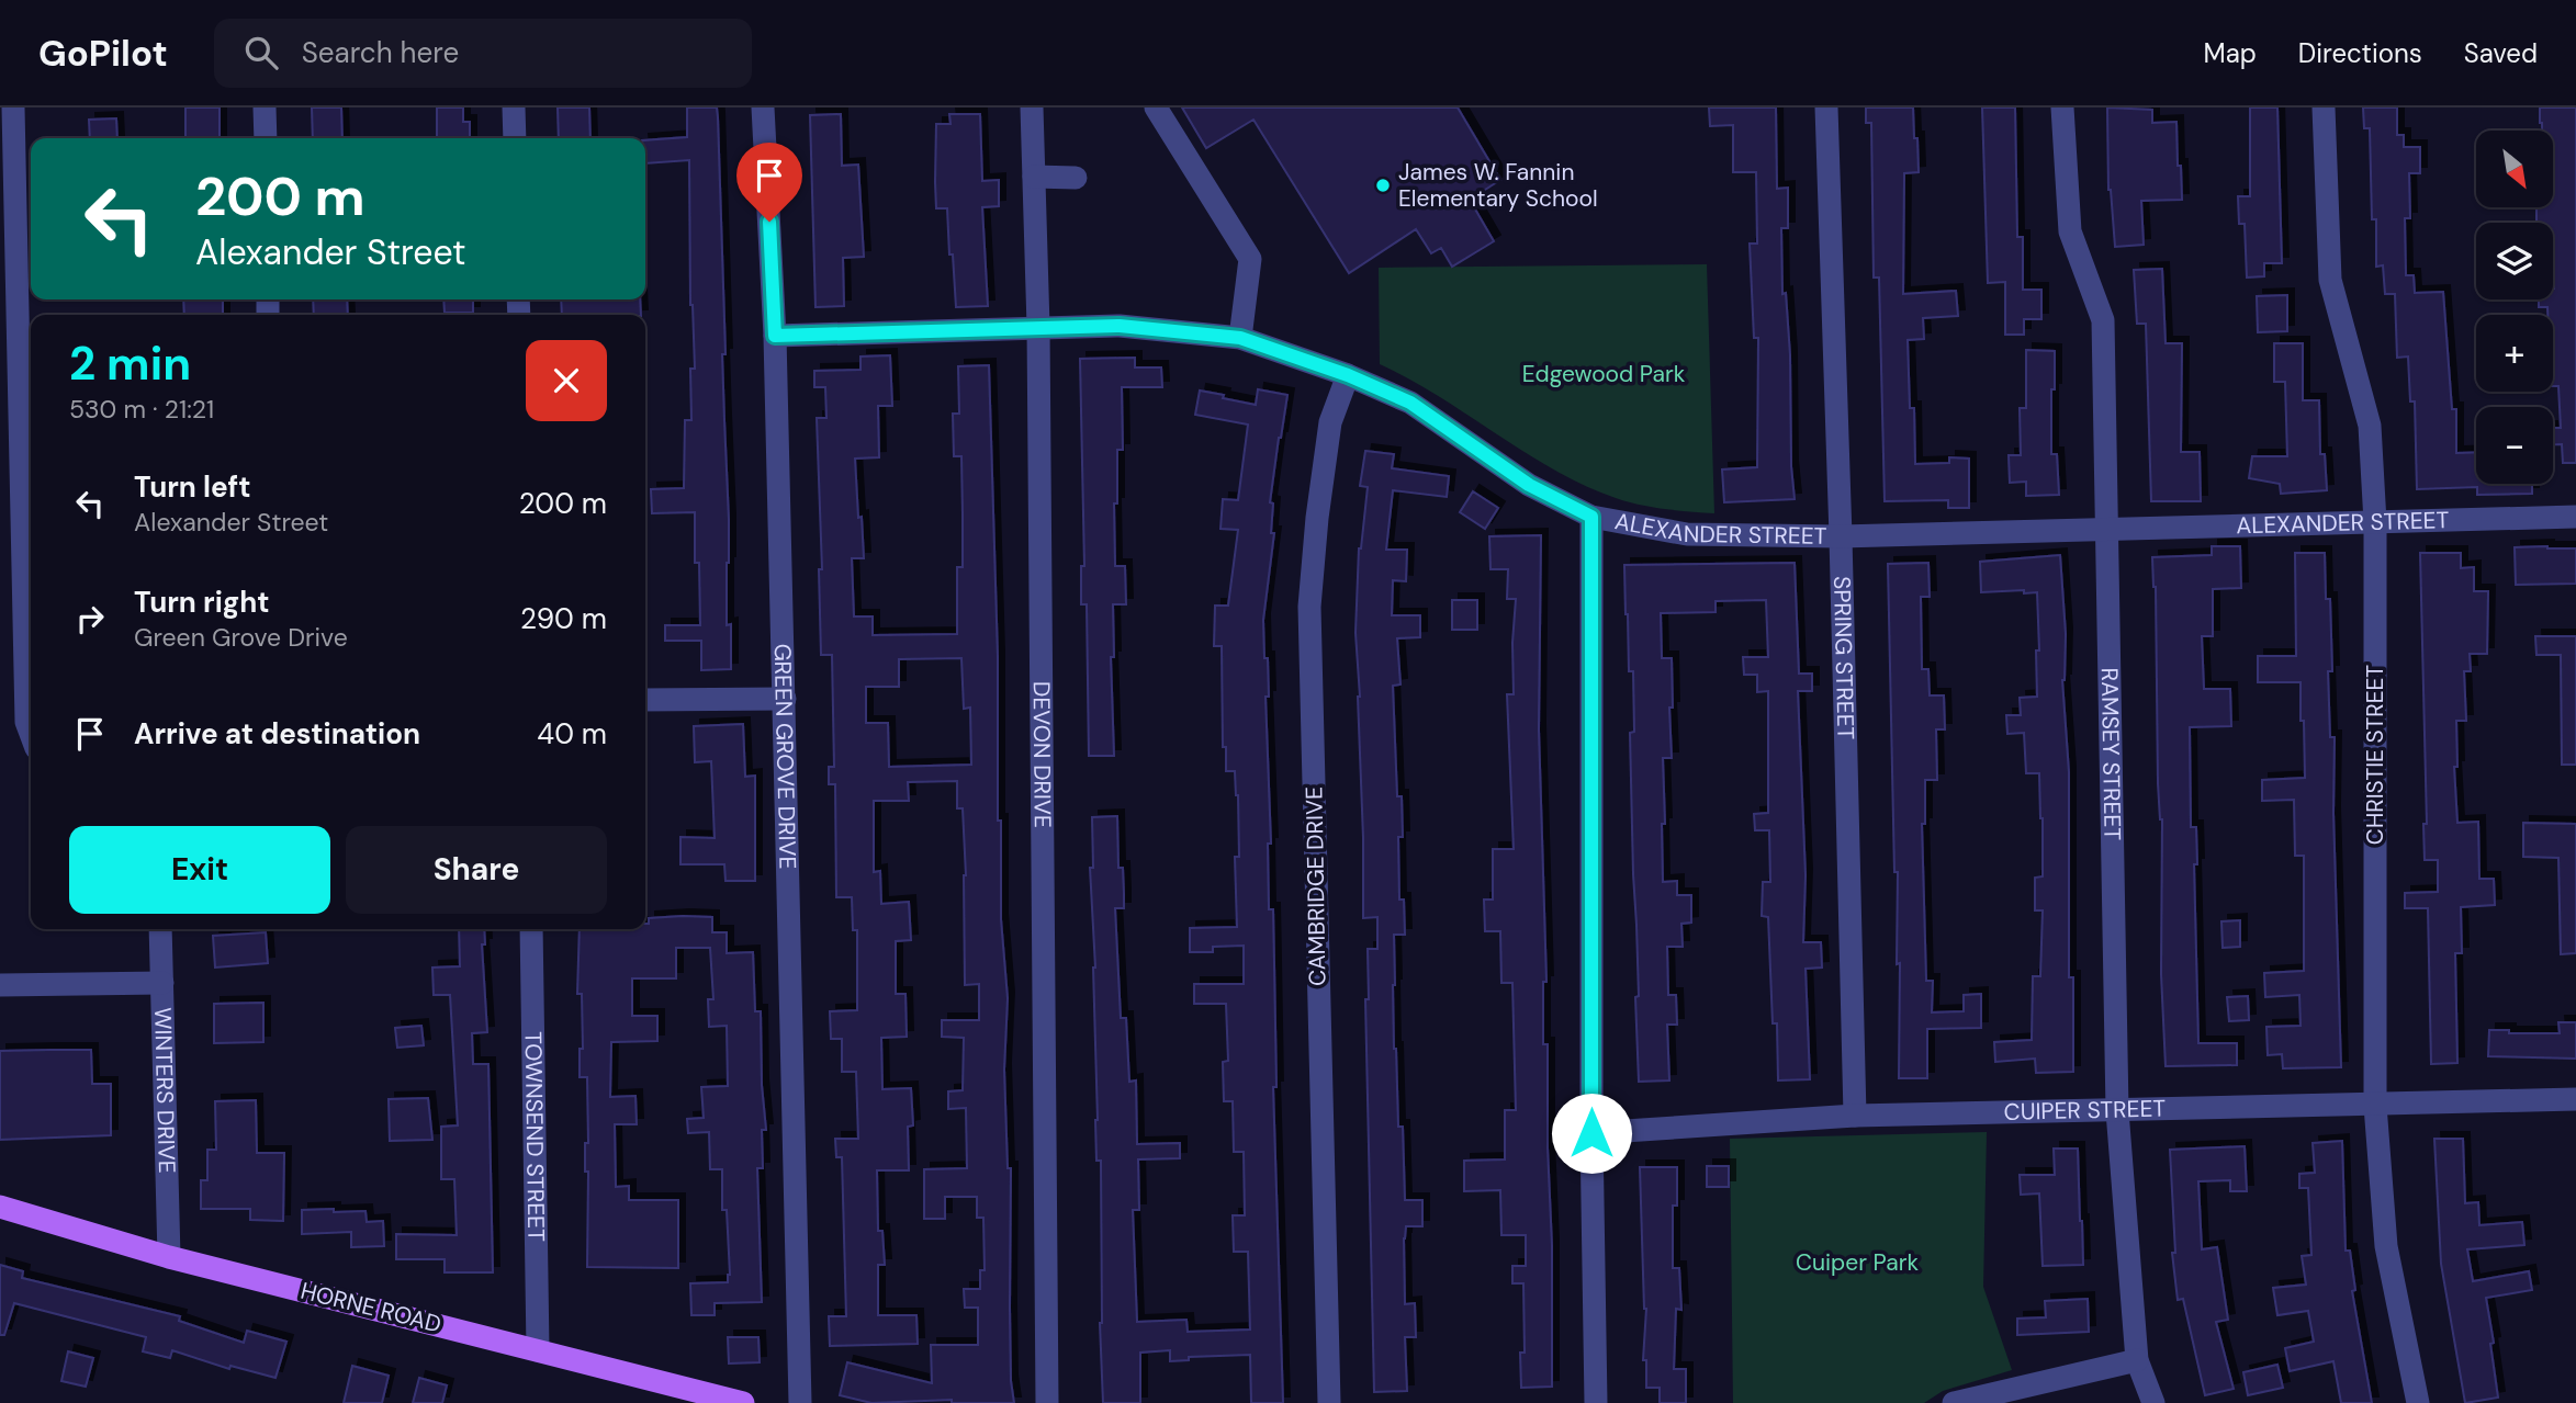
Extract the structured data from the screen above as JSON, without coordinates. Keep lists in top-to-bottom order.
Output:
{
  "streets": {
    "main road": ["HORNE ROAD"],
    "street": [
      "ALEXANDER STREET",
      "SPRING STREET",
      "RAMSEY STREET",
      "GREEN GROVE DRIVE",
      "DEVON DRIVE",
      "CHRISTIE STREET",
      "CAMBRIDGE DRIVE",
      "WINTERS DRIVE",
      "CUIPER STREET",
      "TOWNSEND STREET"
    ]
  },
  "crossings": [
    ["ALEXANDER STREET", "SPRING STREET"],
    ["ALEXANDER STREET", "RAMSEY STREET"],
    ["ALEXANDER STREET", "GREEN GROVE DRIVE"],
    ["ALEXANDER STREET", "DEVON DRIVE"],
    ["ALEXANDER STREET", "CHRISTIE STREET"],
    ["ALEXANDER STREET", "CAMBRIDGE DRIVE"],
    ["SPRING STREET", "CUIPER STREET"],
    ["RAMSEY STREET", "CUIPER STREET"],
    ["CHRISTIE STREET", "CUIPER STREET"],
    ["WINTERS DRIVE", "HORNE ROAD"],
    ["TOWNSEND STREET", "HORNE ROAD"]
  ],
  "parks": ["Edgewood Park", "Cuiper Park"],
  "places": ["James W. Fannin Elementary School"],
  "north": "bottom right",
  "page": {
    "header": "GoPilot",
    "search": "Search here",
    "nav": ["Map", "Directions", "Saved"],
    "map_buttons": ["+", "−"],
    "turn": ["200 m", "Alexander Street"],
    "heading": ["2 min", "530 m · 21:21"],
    "list": [
      {
        "name": "Turn left",
        "note": "Alexander Street",
        "value": "200 m"
      },
      {
        "name": "Turn right",
        "note": "Green Grove Drive",
        "value": "290 m"
      },
      {
        "name": "Arrive at destination",
        "value": "40 m"
      }
    ],
    "buttons": ["Exit", "Share"]
  }
}
